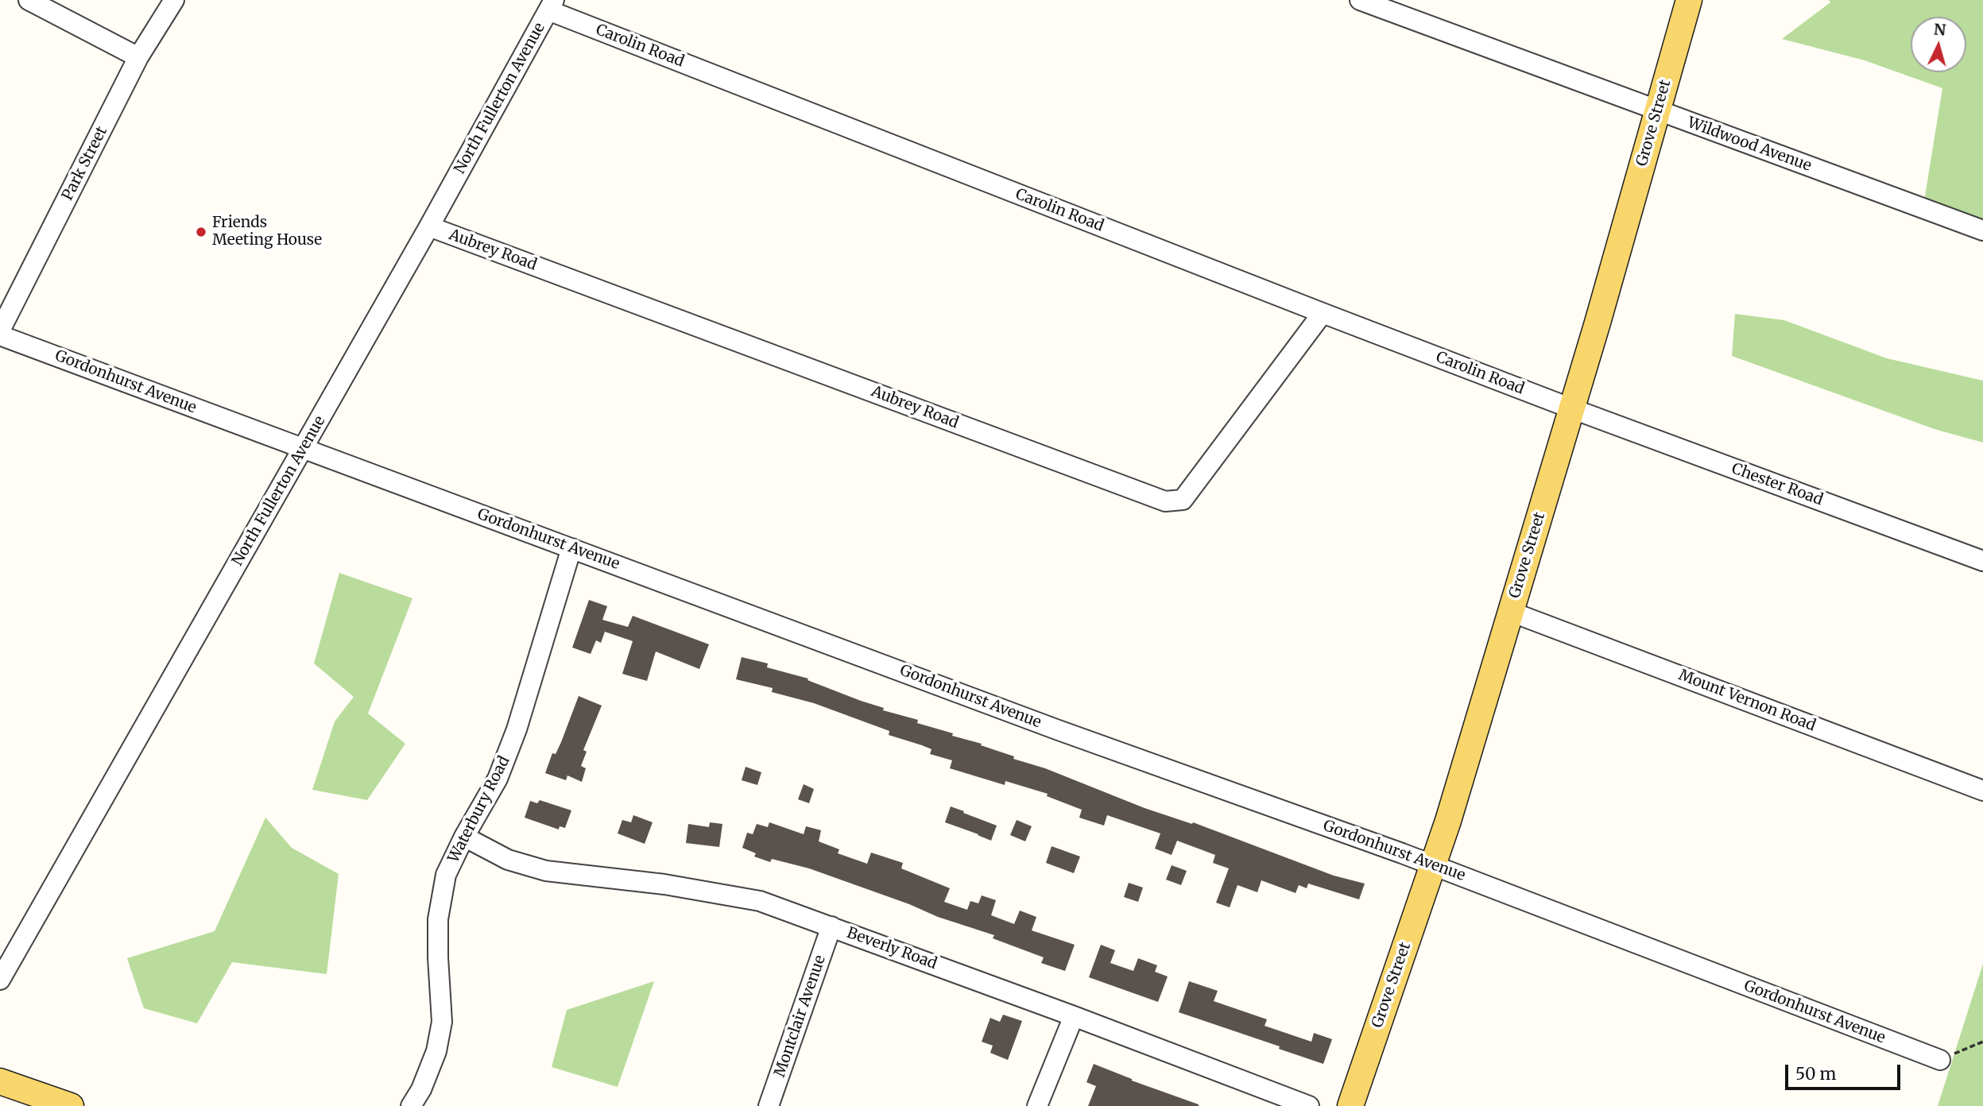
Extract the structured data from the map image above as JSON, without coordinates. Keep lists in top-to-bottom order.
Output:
{
  "streets": {
    "main road": ["Grove Street"],
    "street": [
      "Carolin Road",
      "North Fullerton Avenue",
      "Wildwood Avenue",
      "Park Street",
      "Aubrey Road",
      "Gordonhurst Avenue",
      "Chester Road",
      "Mount Vernon Road",
      "Waterbury Road",
      "Beverly Road",
      "Montclair Avenue"
    ]
  },
  "crossings": [
    ["Carolin Road", "North Fullerton Avenue"],
    ["Carolin Road", "Grove Street"],
    ["Carolin Road", "Aubrey Road"],
    ["Carolin Road", "Chester Road"],
    ["North Fullerton Avenue", "Aubrey Road"],
    ["North Fullerton Avenue", "Gordonhurst Avenue"],
    ["Grove Street", "Wildwood Avenue"],
    ["Grove Street", "Gordonhurst Avenue"],
    ["Grove Street", "Chester Road"],
    ["Grove Street", "Mount Vernon Road"],
    ["Gordonhurst Avenue", "Waterbury Road"],
    ["Waterbury Road", "Beverly Road"],
    ["Beverly Road", "Montclair Avenue"]
  ],
  "places": ["Friends Meeting House"],
  "scale_bar": "50 m",
  "north": "top"
}
